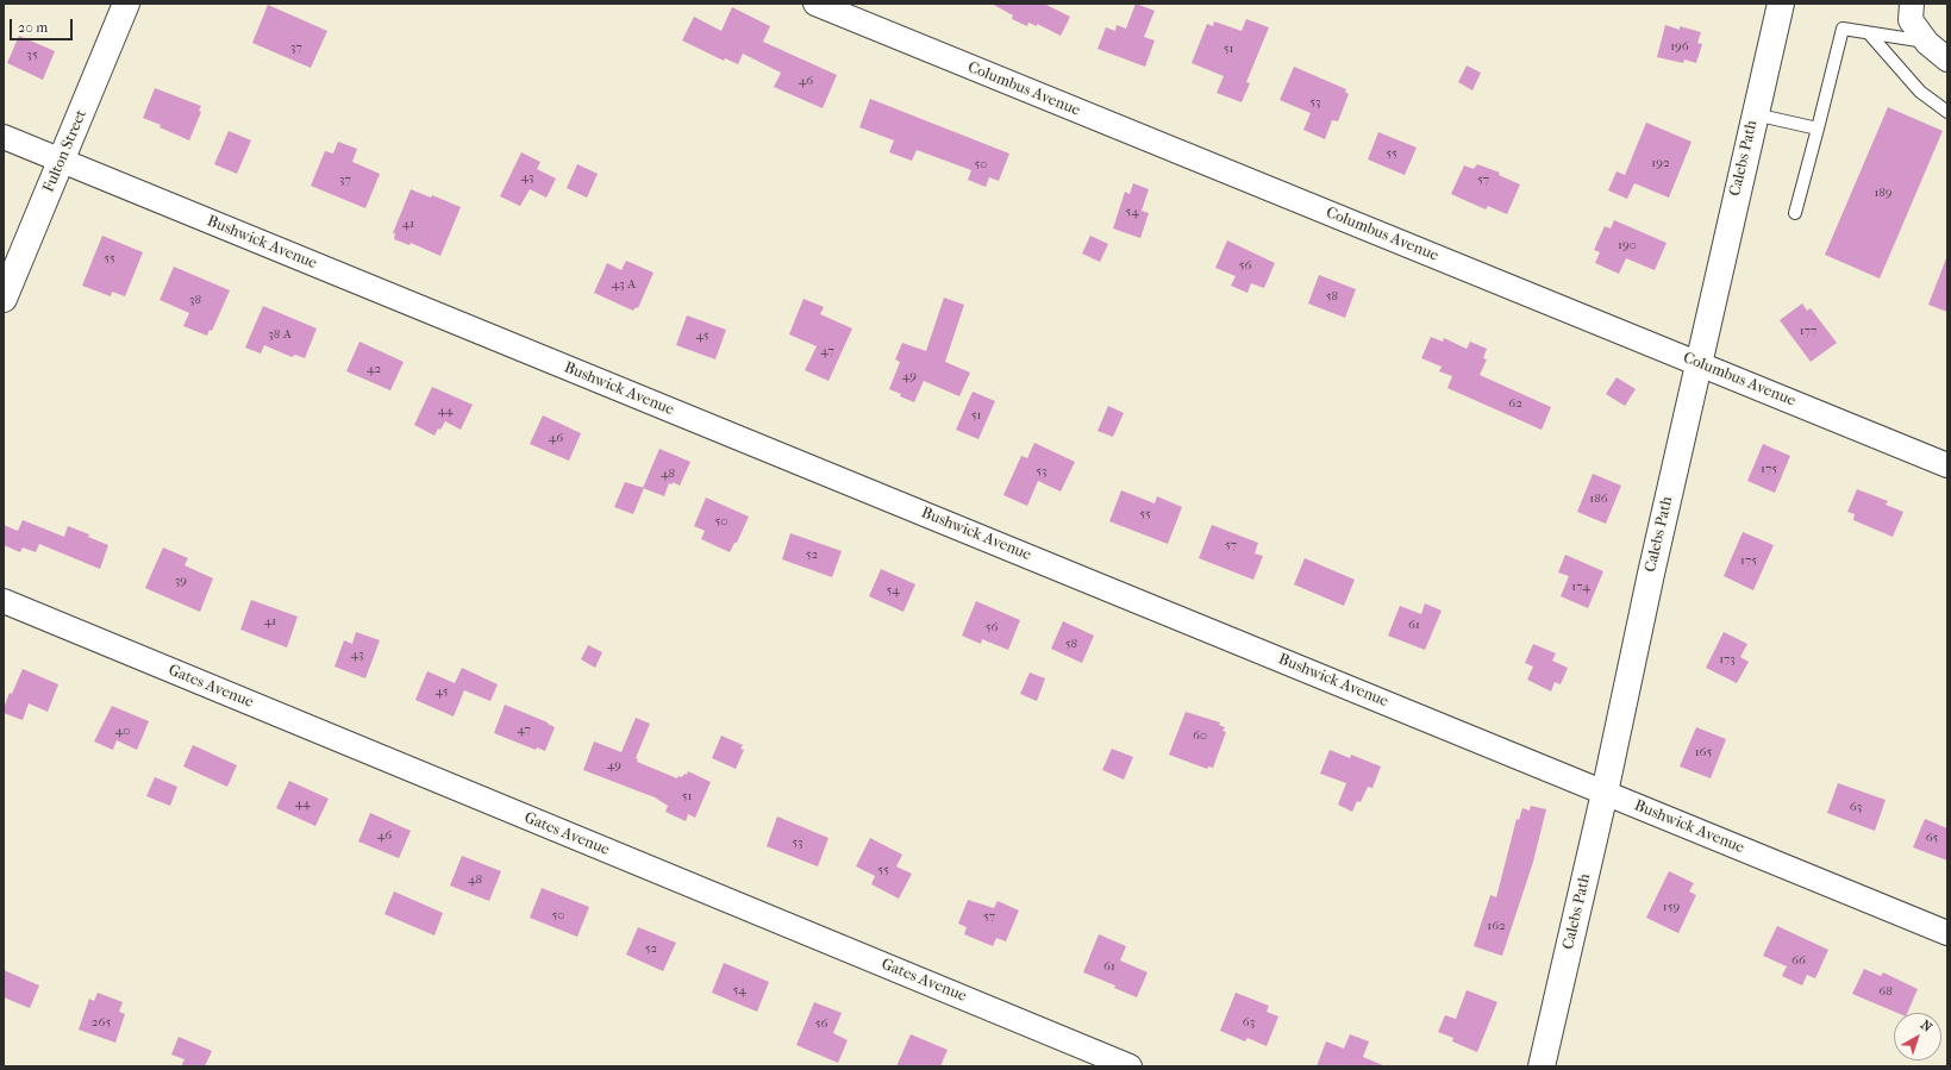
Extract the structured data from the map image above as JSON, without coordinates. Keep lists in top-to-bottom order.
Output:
{
  "streets": {
    "street": [
      "Columbus Avenue",
      "Fulton Street",
      "Calebs Path",
      "Bushwick Avenue",
      "Gates Avenue"
    ]
  },
  "crossings": [
    ["Columbus Avenue", "Calebs Path"],
    ["Fulton Street", "Bushwick Avenue"],
    ["Calebs Path", "Bushwick Avenue"]
  ],
  "house_numbers": [
    "196",
    "37",
    "51",
    "35",
    "46",
    "53",
    "55",
    "192",
    "50",
    "43",
    "37",
    "57",
    "189",
    "54",
    "41",
    "190",
    "55",
    "56",
    "43 A",
    "58",
    "38",
    "177",
    "38 A",
    "45",
    "47",
    "42",
    "49",
    "62",
    "44",
    "51",
    "46",
    "175",
    "53",
    "48",
    "186",
    "55",
    "50",
    "57",
    "52",
    "175",
    "39",
    "174",
    "54",
    "41",
    "61",
    "56",
    "58",
    "43",
    "173",
    "45",
    "47",
    "40",
    "60",
    "165",
    "49",
    "51",
    "44",
    "63",
    "46",
    "65",
    "53",
    "55",
    "48",
    "159",
    "50",
    "57",
    "162",
    "52",
    "66",
    "61",
    "54",
    "68",
    "265",
    "63",
    "56"
  ],
  "scale_bar": "20 m",
  "north": "top right"
}
